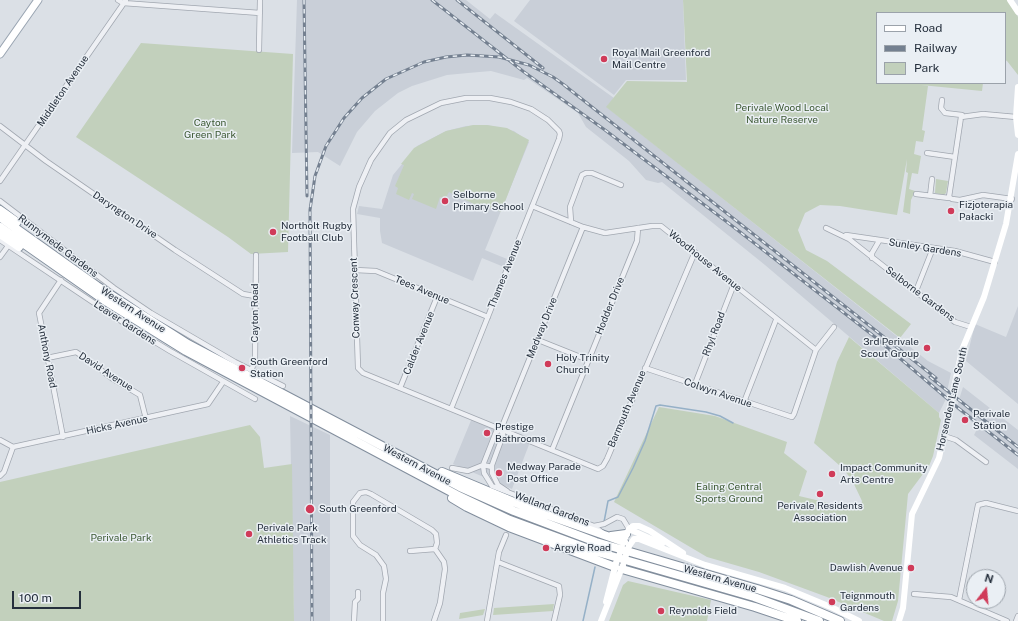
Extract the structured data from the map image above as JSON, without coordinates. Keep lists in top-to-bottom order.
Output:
{
  "streets": {
    "highway": ["Western Avenue"],
    "street": [
      "Middleton Avenue",
      "Daryngton Drive",
      "Runnymede Gardens",
      "Sunley Gardens",
      "Woodhouse Avenue",
      "Thames Avenue",
      "Tees Avenue",
      "Selborne Gardens",
      "Conway Crescent",
      "Hodder Drive",
      "Cayton Road",
      "Leaver Gardens",
      "Medway Drive",
      "Rhyl Road",
      "Calder Avenue",
      "Anthony Road",
      "David Avenue",
      "Colwyn Avenue",
      "Horsenden Lane South",
      "Barmouth Avenue",
      "Hicks Avenue",
      "Welland Gardens"
    ]
  },
  "crossings": [
    ["Middleton Avenue", "Daryngton Drive"],
    ["Daryngton Drive", "Cayton Road"],
    ["Runnymede Gardens", "Cayton Road"],
    ["Sunley Gardens", "Selborne Gardens"],
    ["Sunley Gardens", "Horsenden Lane South"],
    ["Woodhouse Avenue", "Thames Avenue"],
    ["Woodhouse Avenue", "Hodder Drive"],
    ["Woodhouse Avenue", "Medway Drive"],
    ["Woodhouse Avenue", "Rhyl Road"],
    ["Woodhouse Avenue", "Colwyn Avenue"],
    ["Woodhouse Avenue", "Barmouth Avenue"],
    ["Thames Avenue", "Tees Avenue"],
    ["Thames Avenue", "Conway Crescent"],
    ["Tees Avenue", "Conway Crescent"],
    ["Tees Avenue", "Calder Avenue"],
    ["Selborne Gardens", "Horsenden Lane South"],
    ["Conway Crescent", "Medway Drive"],
    ["Conway Crescent", "Calder Avenue"],
    ["Conway Crescent", "Barmouth Avenue"],
    ["Hodder Drive", "Barmouth Avenue"],
    ["Leaver Gardens", "Anthony Road"],
    ["Leaver Gardens", "Hicks Avenue"],
    ["Medway Drive", "Barmouth Avenue"],
    ["Rhyl Road", "Colwyn Avenue"],
    ["Anthony Road", "David Avenue"],
    ["Anthony Road", "Hicks Avenue"],
    ["David Avenue", "Hicks Avenue"],
    ["Colwyn Avenue", "Barmouth Avenue"]
  ],
  "parks": [
    "Perivale Wood Local Nature Reserve",
    "Cayton Green Park",
    "Ealing Central Sports Ground",
    "Perivale Park"
  ],
  "places": [
    "Royal Mail Greenford Mail Centre",
    "Selborne Primary School",
    "Fizjoterapia Pałacki",
    "Northolt Rugby Football Club",
    "3rd Perivale Scout Group",
    "Holy Trinity Church",
    "South Greenford Station",
    "Perivale Station",
    "Prestige Bathrooms",
    "Medway Parade Post Office",
    "Impact Community Arts Centre",
    "Perivale Residents Association",
    "South Greenford",
    "Perivale Park Athletics Track",
    "Argyle Road",
    "Dawlish Avenue",
    "Teignmouth Gardens",
    "Reynolds Field"
  ],
  "legend": ["Road", "Railway", "Park"],
  "scale_bar": "100 m",
  "north": "top"
}
